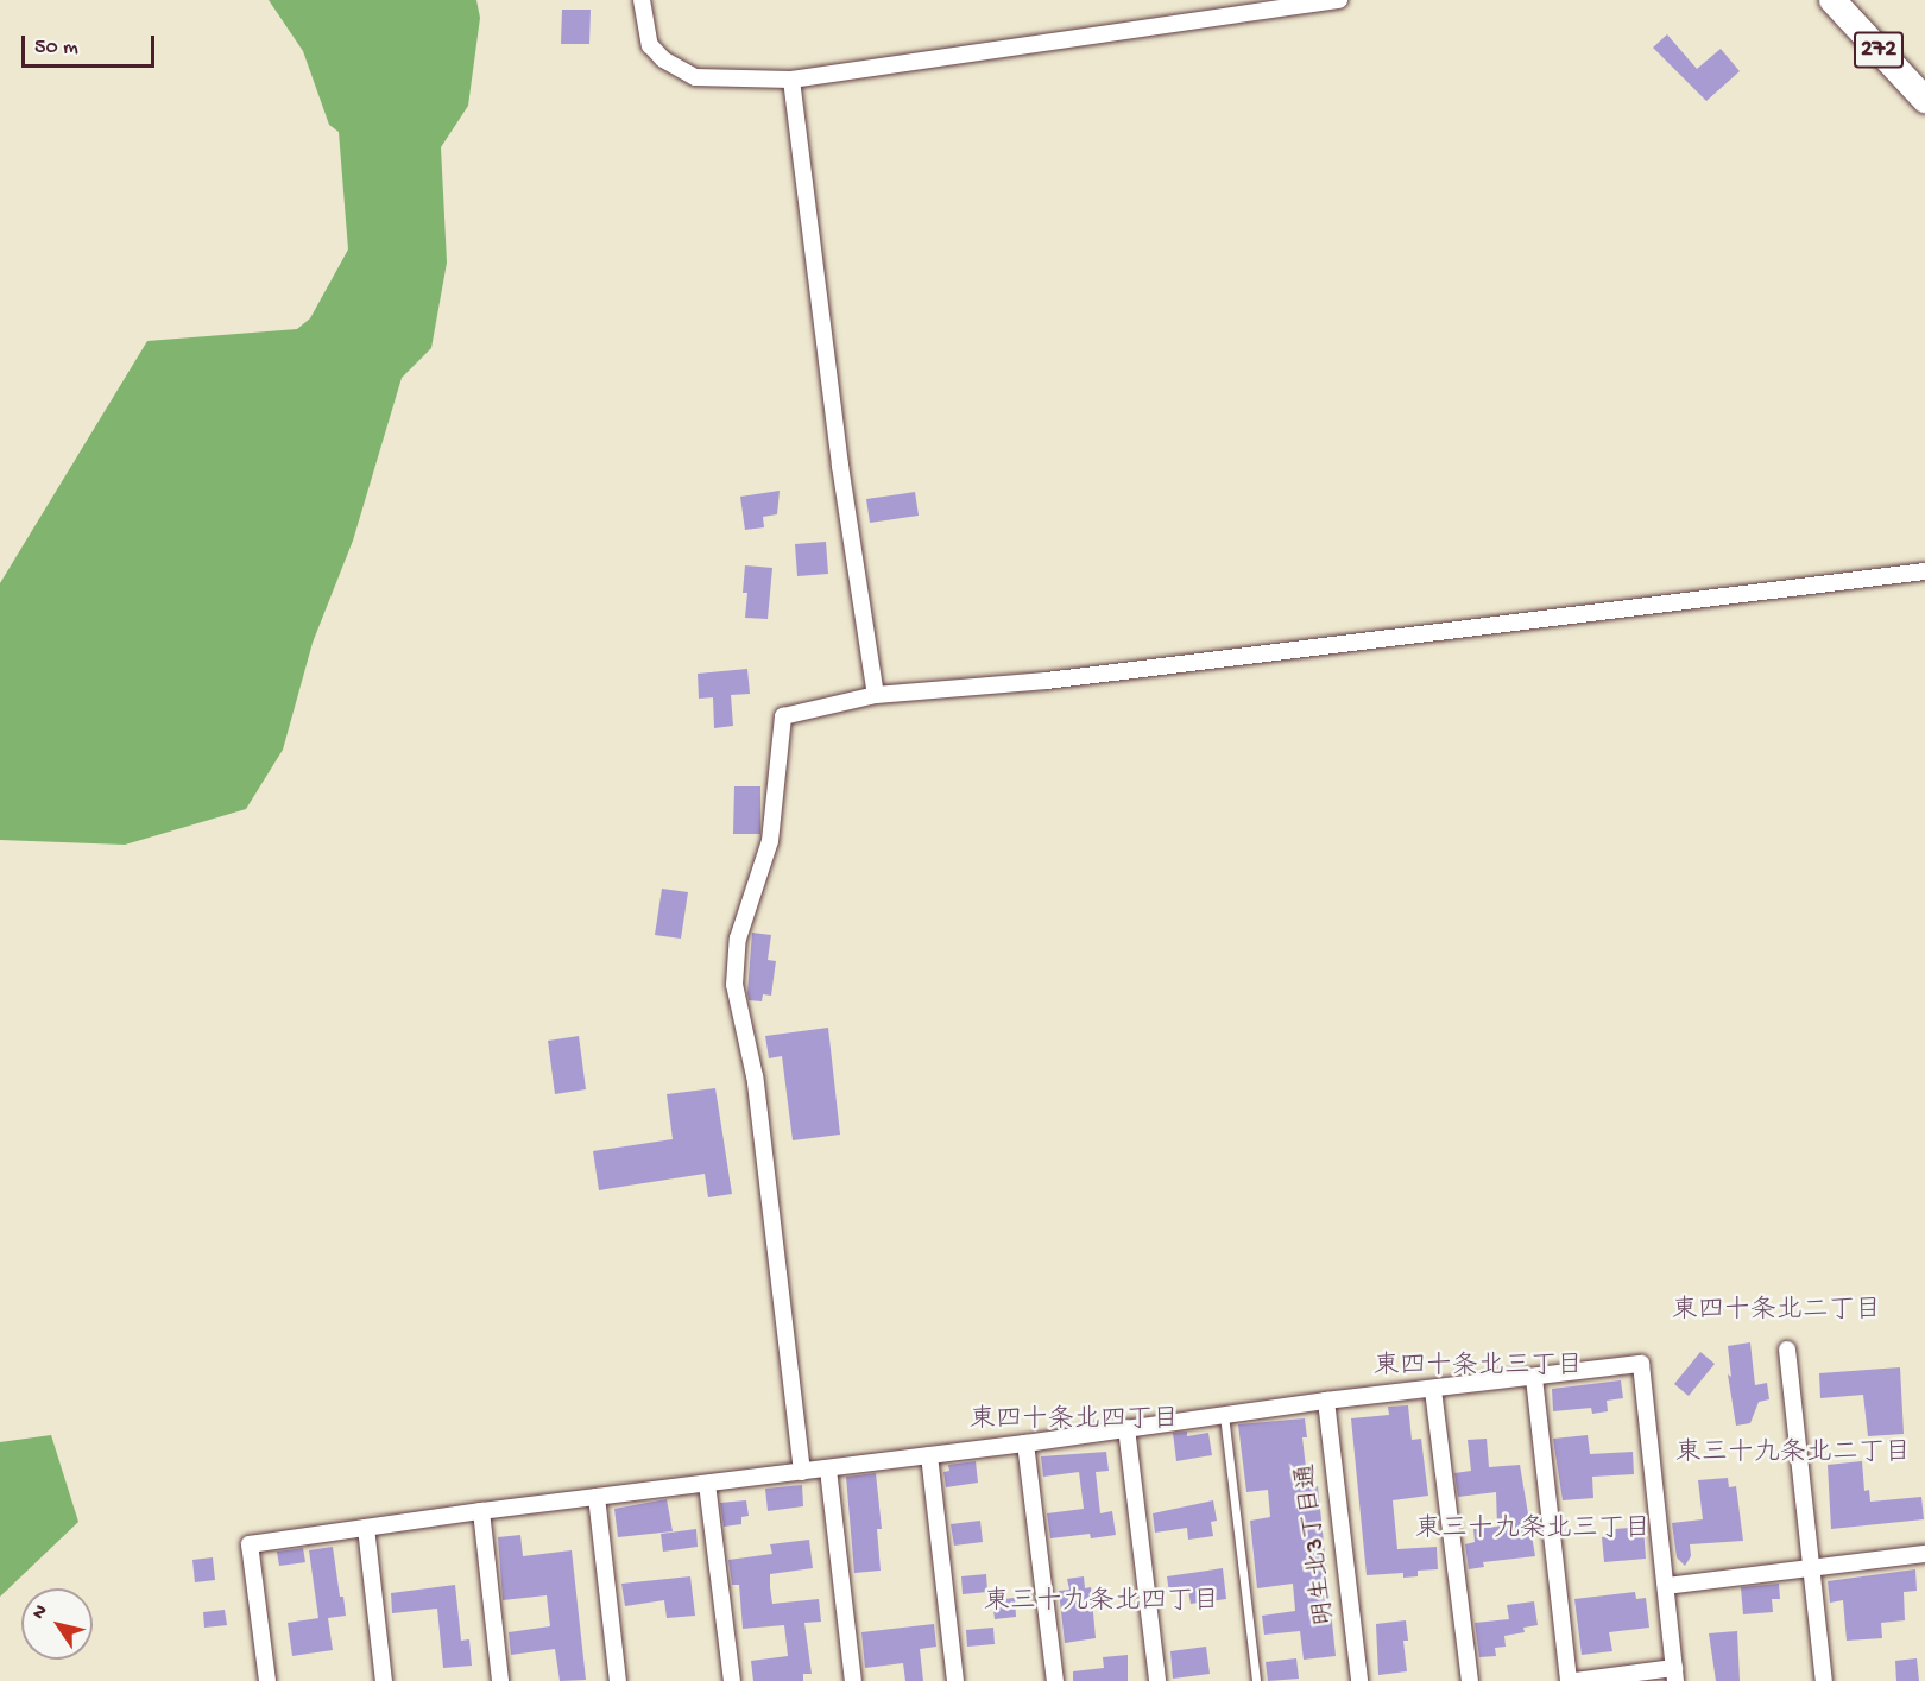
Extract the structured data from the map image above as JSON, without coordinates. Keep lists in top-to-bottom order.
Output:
{
  "streets": {
    "highway": ["272"],
    "street": ["明生北3丁目通"]
  },
  "districts": [
    "東四十条北二丁目",
    "東四十条北三丁目",
    "東四十条北四丁目",
    "東三十九条北二丁目",
    "東三十九条北三丁目",
    "東三十九条北四丁目"
  ],
  "scale_bar": "50 m",
  "north": "top left"
}
